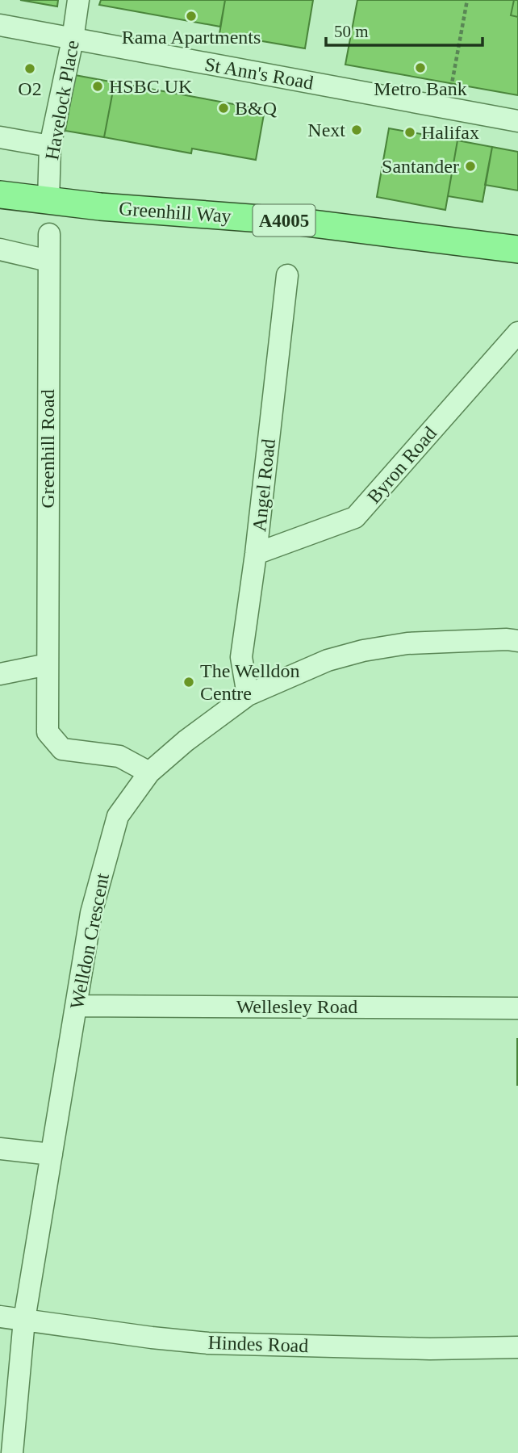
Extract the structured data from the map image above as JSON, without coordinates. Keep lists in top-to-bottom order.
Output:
{
  "streets": {
    "main road": ["Greenhill Way", "A4005"],
    "street": [
      "St Ann's Road",
      "Havelock Place",
      "Greenhill Road",
      "Byron Road",
      "Angel Road",
      "Welldon Crescent",
      "Wellesley Road",
      "Hindes Road"
    ]
  },
  "crossings": [
    ["St Ann's Road", "Havelock Place"],
    ["Havelock Place", "Greenhill Way"],
    ["Greenhill Road", "Welldon Crescent"],
    ["Byron Road", "Angel Road"],
    ["Angel Road", "Welldon Crescent"],
    ["Welldon Crescent", "Wellesley Road"],
    ["Welldon Crescent", "Hindes Road"]
  ],
  "places": [
    "Rama Apartments",
    "Metro Bank",
    "O2",
    "HSBC UK",
    "B&Q",
    "Next",
    "Halifax",
    "Santander",
    "The Welldon Centre"
  ],
  "scale_bar": "50 m"
}
